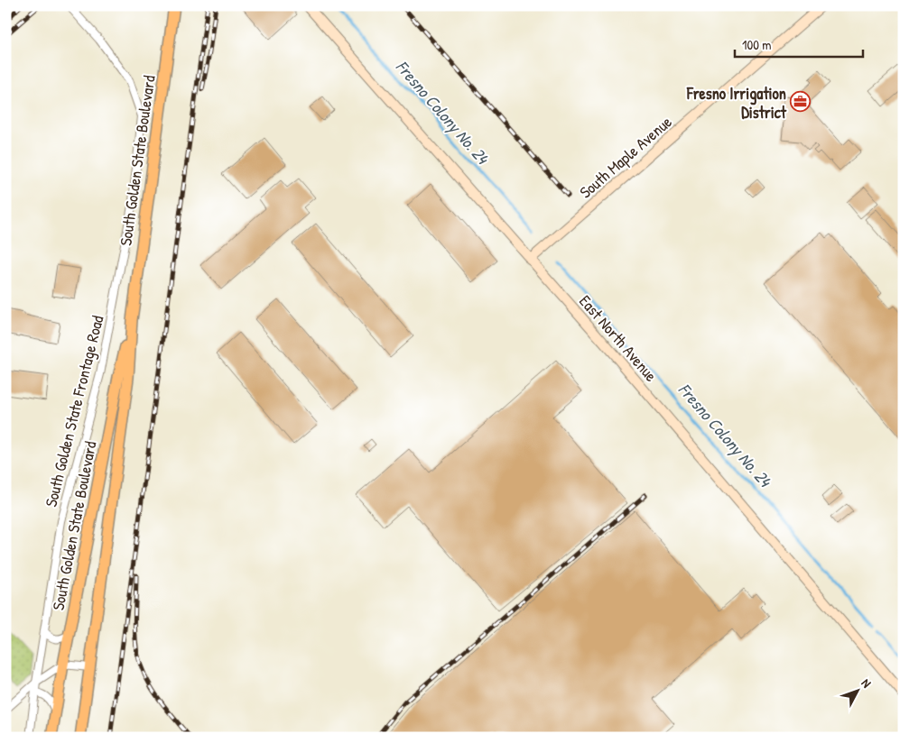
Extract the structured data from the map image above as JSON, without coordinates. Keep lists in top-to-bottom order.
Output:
{
  "streets": {
    "main road": ["South Golden State Boulevard"],
    "street": ["South Maple Avenue", "East North Avenue", "South Golden State Frontage Road"]
  },
  "crossings": [
    ["South Maple Avenue", "East North Avenue"]
  ],
  "water": ["Fresno Colony No. 24"],
  "places": {
    "office": ["Fresno Irrigation District"]
  },
  "scale_bar": "100 m",
  "north": "top right"
}
